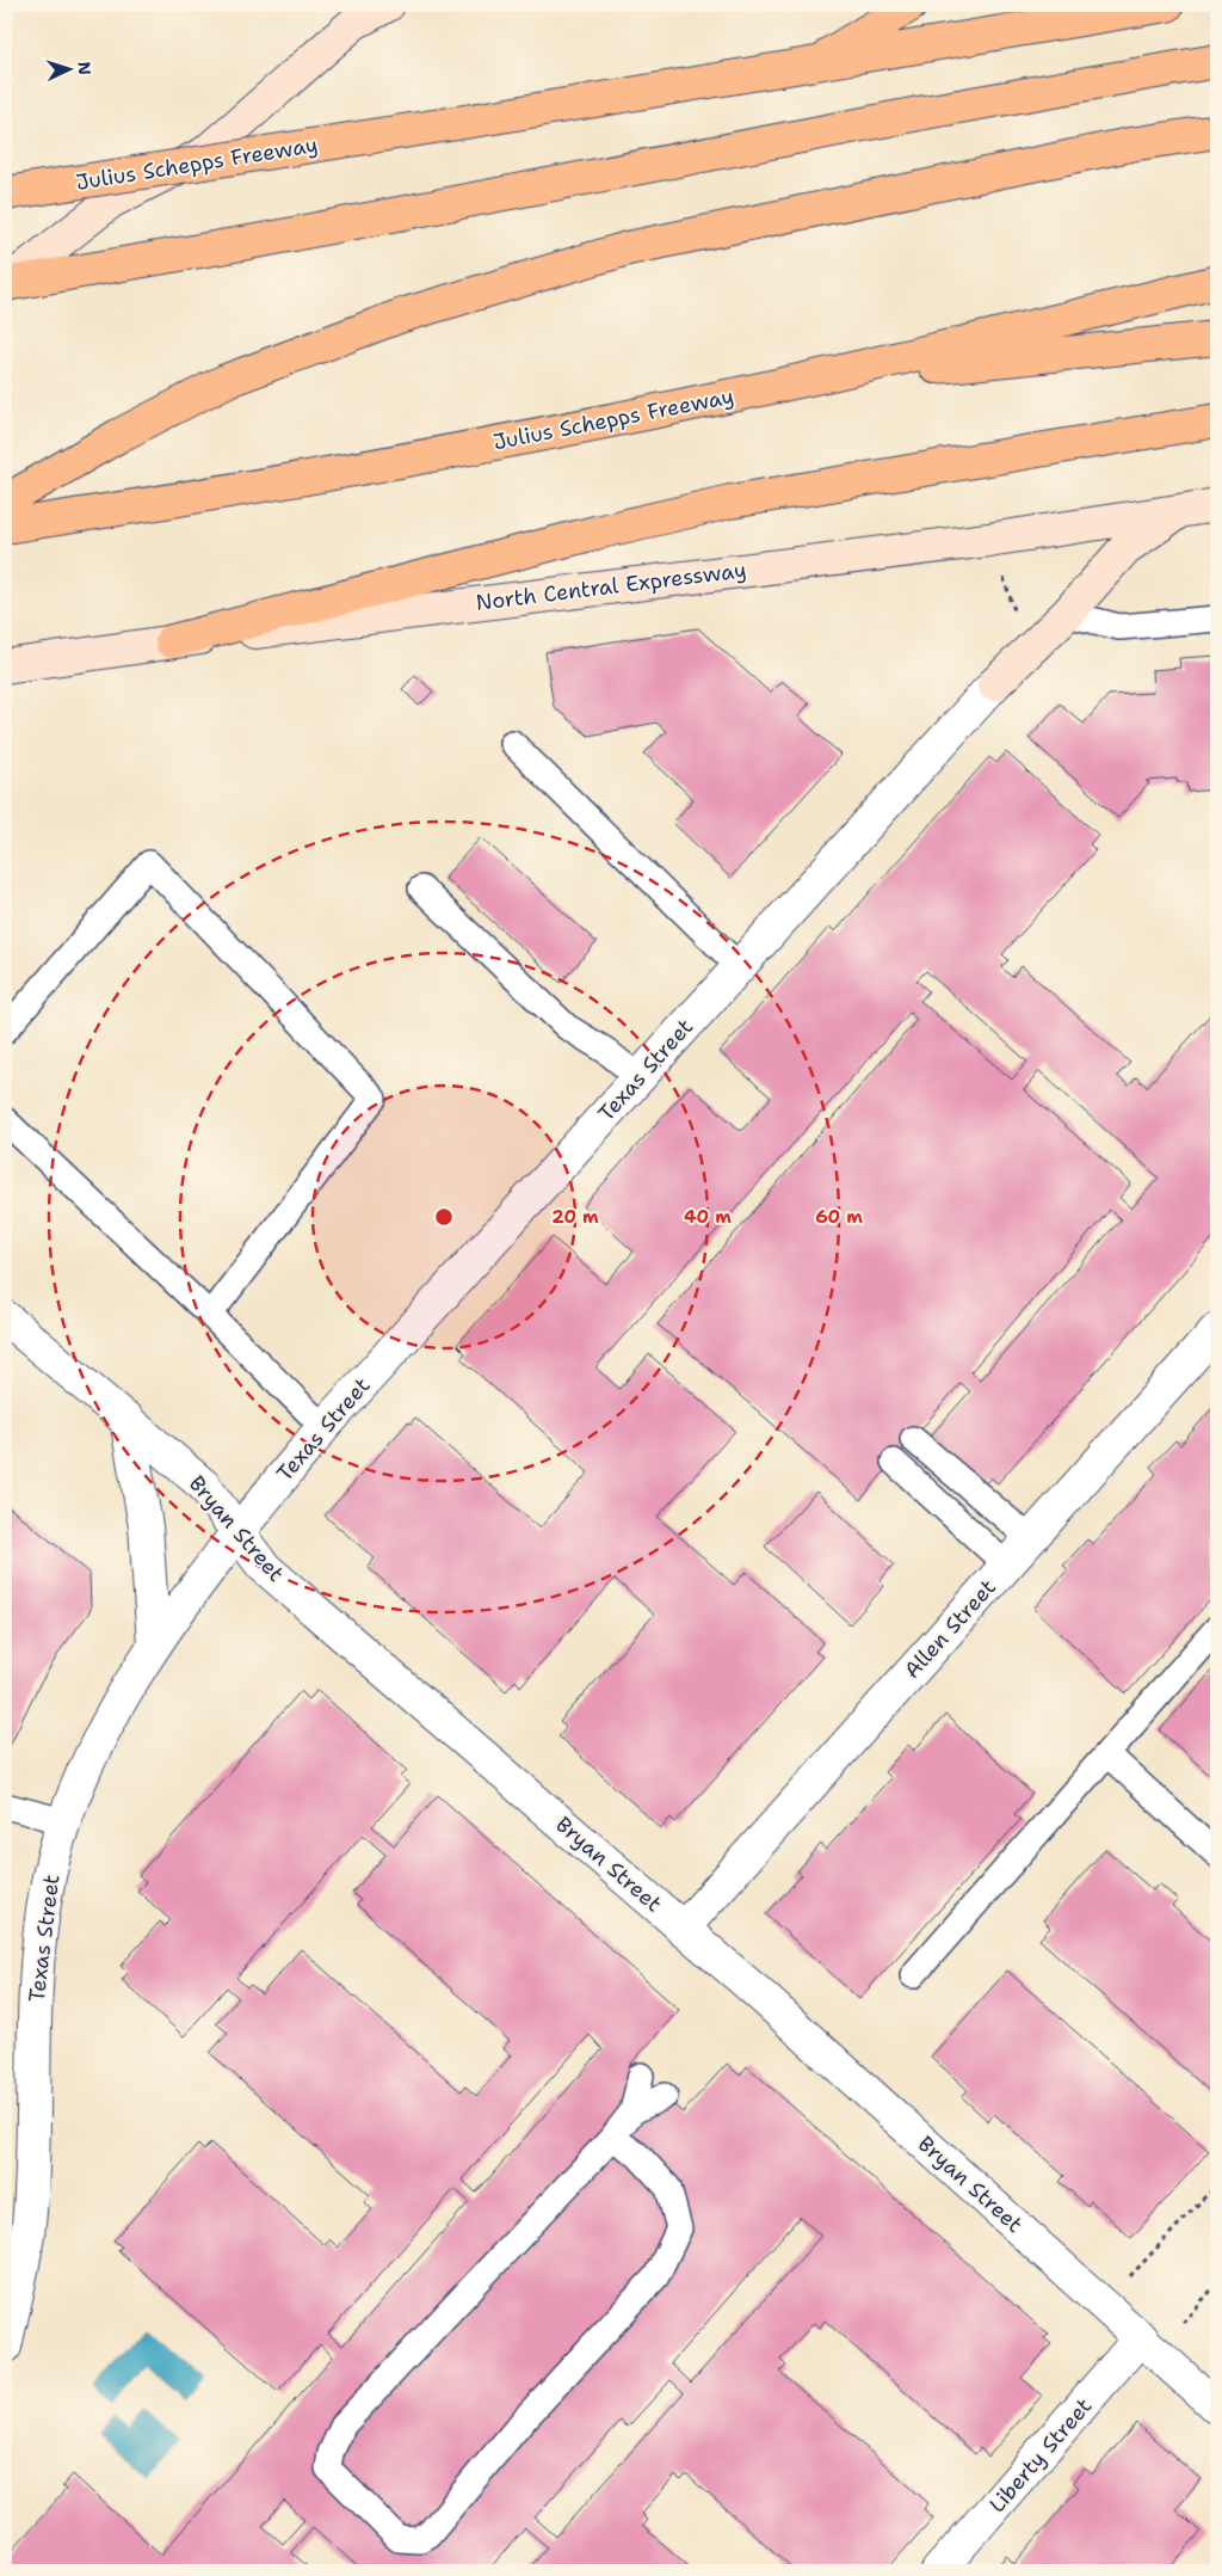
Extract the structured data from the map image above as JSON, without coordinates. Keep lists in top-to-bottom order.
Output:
{
  "streets": {
    "highway": ["Julius Schepps Freeway"],
    "main road": ["North Central Expressway"],
    "street": [
      "Texas Street",
      "Bryan Street",
      "Allen Street",
      "Liberty Street"
    ]
  },
  "crossings": [
    ["Texas Street", "Bryan Street"],
    ["Bryan Street", "Allen Street"],
    ["Bryan Street", "Liberty Street"]
  ],
  "north": "right",
  "rings": ["20 m", "40 m", "60 m"]
}
